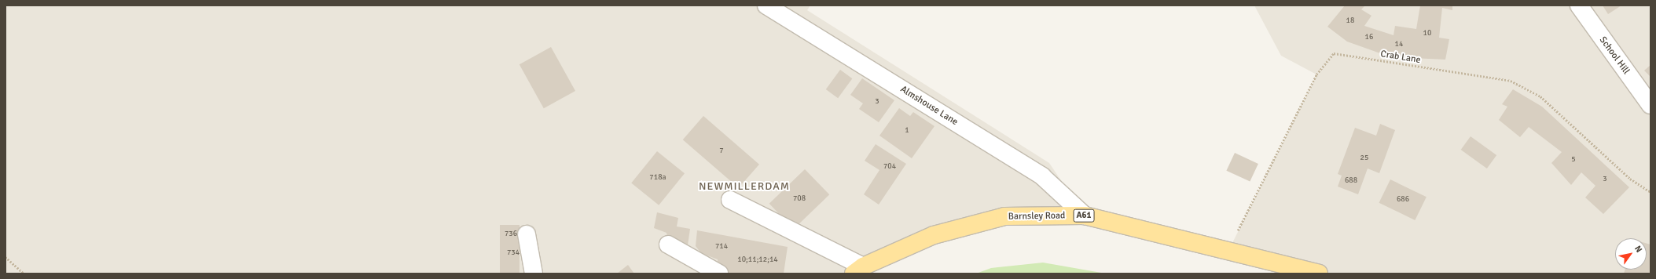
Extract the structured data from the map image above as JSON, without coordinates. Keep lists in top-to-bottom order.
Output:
{
  "streets": {
    "main road": ["A61", "Barnsley Road"],
    "street": ["School Hill", "Almshouse Lane"],
    "path": ["Crab Lane"]
  },
  "crossings": [
    ["Crab Lane", "Barnsley Road"],
    ["Almshouse Lane", "Barnsley Road"]
  ],
  "districts": ["NEWMILLERDAM"],
  "house_numbers": [
    "18",
    "10",
    "16",
    "14",
    "3",
    "1",
    "7",
    "25",
    "5",
    "704",
    "718a",
    "3",
    "688",
    "708",
    "686",
    "736",
    "714",
    "734",
    "10;11;12;14"
  ],
  "north": "top right"
}
